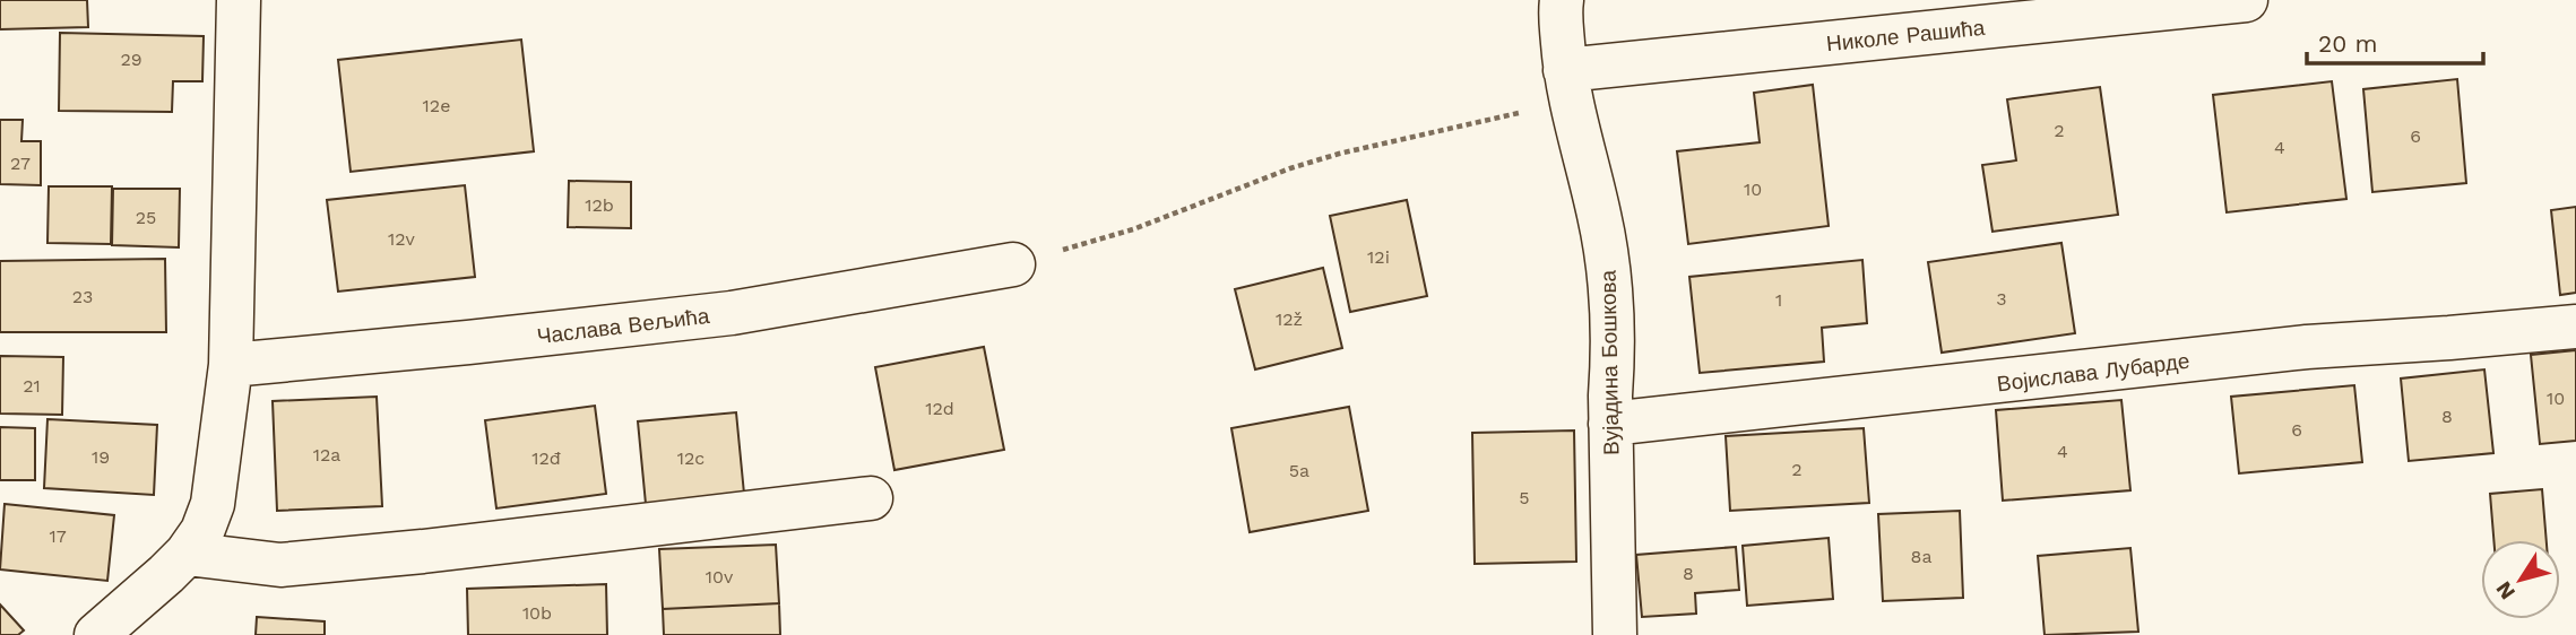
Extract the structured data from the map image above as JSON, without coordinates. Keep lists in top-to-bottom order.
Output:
{
  "streets": {
    "street": [
      "Николе Рашића",
      "Часлава Вељића",
      "Вујадина Бошкова",
      "Војислава Лубарде"
    ]
  },
  "crossings": [
    ["Николе Рашића", "Вујадина Бошкова"],
    ["Вујадина Бошкова", "Војислава Лубарде"]
  ],
  "house_numbers": [
    "29",
    "12e",
    "2",
    "6",
    "4",
    "27",
    "10",
    "12b",
    "25",
    "12v",
    "12i",
    "23",
    "3",
    "1",
    "12ž",
    "21",
    "10",
    "12d",
    "8",
    "6",
    "4",
    "12a",
    "19",
    "12đ",
    "12c",
    "2",
    "5a",
    "5",
    "17",
    "8a",
    "8",
    "10v",
    "10b"
  ],
  "scale_bar": "20 m",
  "north": "bottom left"
}
